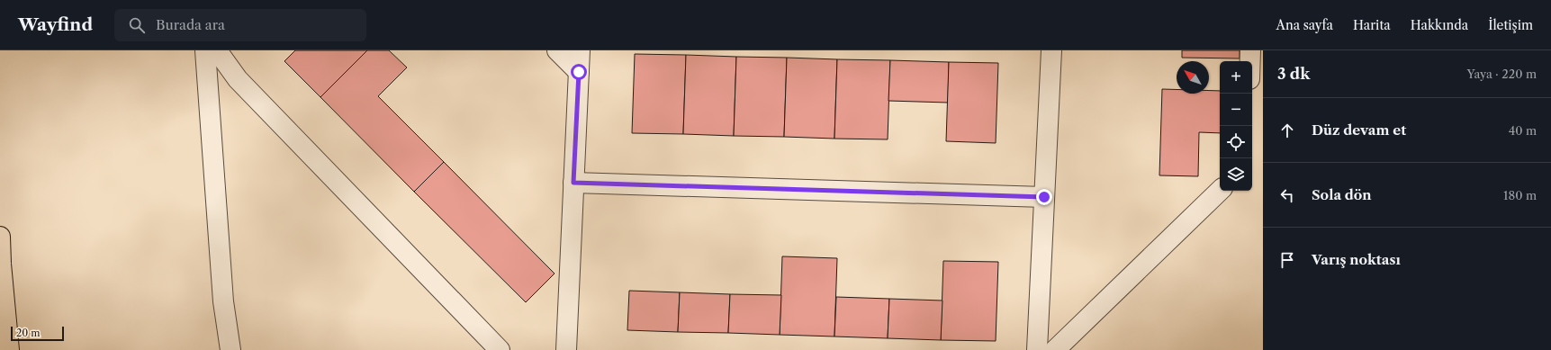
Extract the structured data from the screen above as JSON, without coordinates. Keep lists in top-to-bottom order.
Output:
{
  "scale_bar": "20 m",
  "north": "top left",
  "page": {
    "header": "Wayfind",
    "search": "Burada ara",
    "nav": [
      "Ana sayfa",
      "Harita",
      "Hakkında",
      "İletişim"
    ],
    "heading": ["3 dk", "Yaya · 220 m"],
    "map_buttons": ["+", "−"],
    "list": [
      ["Düz devam et", "40 m"],
      ["Sola dön", "180 m"],
      "Varış noktası"
    ],
    "scale": "20 m"
  }
}
